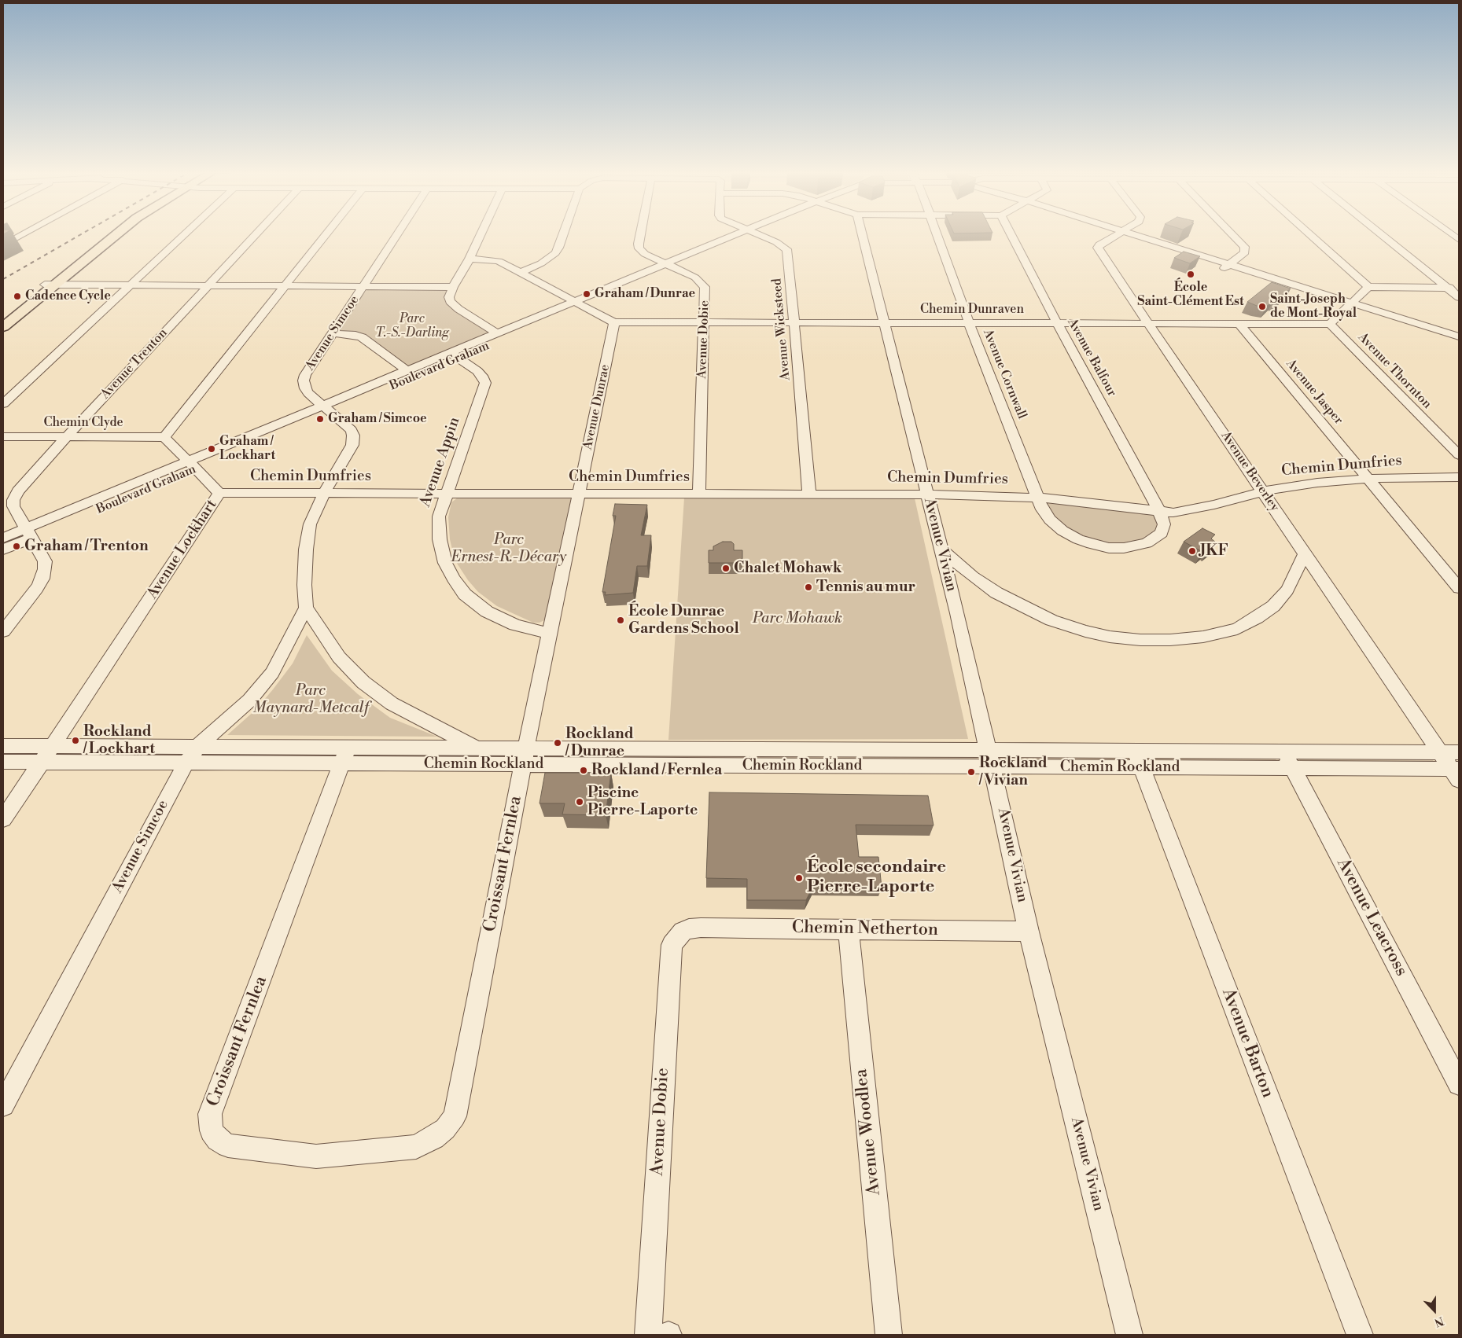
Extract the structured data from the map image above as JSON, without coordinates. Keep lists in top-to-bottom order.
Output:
{
  "streets": {
    "street": [
      "Chemin Dunraven",
      "Avenue Wicksteed",
      "Avenue Simcoe",
      "Avenue Dobie",
      "Avenue Balfour",
      "Avenue Trenton",
      "Boulevard Graham",
      "Avenue Thornton",
      "Avenue Cornwall",
      "Avenue Jasper",
      "Avenue Dunrae",
      "Chemin Clyde",
      "Avenue Appin",
      "Chemin Dumfries",
      "Avenue Beverley",
      "Avenue Vivian",
      "Avenue Lockhart",
      "Chemin Rockland",
      "Croissant Fernlea",
      "Avenue Leacross",
      "Chemin Netherton",
      "Avenue Barton",
      "Avenue Woodlea"
    ]
  },
  "crossings": [
    ["Chemin Dunraven", "Avenue Wicksteed"],
    ["Chemin Dunraven", "Avenue Dobie"],
    ["Chemin Dunraven", "Avenue Balfour"],
    ["Chemin Dunraven", "Avenue Thornton"],
    ["Chemin Dunraven", "Avenue Cornwall"],
    ["Chemin Dunraven", "Avenue Jasper"],
    ["Chemin Dunraven", "Avenue Dunrae"],
    ["Chemin Dunraven", "Avenue Beverley"],
    ["Chemin Dunraven", "Avenue Vivian"],
    ["Avenue Wicksteed", "Chemin Dumfries"],
    ["Avenue Simcoe", "Boulevard Graham"],
    ["Avenue Simcoe", "Chemin Dumfries"],
    ["Avenue Simcoe", "Chemin Rockland"],
    ["Avenue Dobie", "Boulevard Graham"],
    ["Avenue Dobie", "Chemin Dumfries"],
    ["Avenue Dobie", "Chemin Netherton"],
    ["Avenue Balfour", "Chemin Dumfries"],
    ["Avenue Trenton", "Boulevard Graham"],
    ["Avenue Trenton", "Chemin Clyde"],
    ["Boulevard Graham", "Avenue Appin"],
    ["Boulevard Graham", "Avenue Lockhart"],
    ["Avenue Cornwall", "Chemin Dumfries"],
    ["Avenue Jasper", "Chemin Dumfries"],
    ["Avenue Dunrae", "Avenue Appin"],
    ["Avenue Dunrae", "Chemin Dumfries"],
    ["Avenue Dunrae", "Chemin Rockland"],
    ["Avenue Dunrae", "Croissant Fernlea"],
    ["Chemin Clyde", "Avenue Lockhart"],
    ["Avenue Appin", "Chemin Dumfries"],
    ["Chemin Dumfries", "Avenue Beverley"],
    ["Chemin Dumfries", "Avenue Vivian"],
    ["Chemin Dumfries", "Avenue Lockhart"],
    ["Avenue Beverley", "Chemin Rockland"],
    ["Avenue Vivian", "Chemin Rockland"],
    ["Avenue Vivian", "Chemin Netherton"],
    ["Avenue Lockhart", "Chemin Rockland"],
    ["Chemin Rockland", "Croissant Fernlea"],
    ["Chemin Rockland", "Avenue Leacross"],
    ["Chemin Rockland", "Avenue Barton"],
    ["Chemin Netherton", "Avenue Woodlea"]
  ],
  "parks": [
    "Parc T.-S.-Darling",
    "Parc Ernest-R.-Décary",
    "Parc Mohawk",
    "Parc Maynard-Metcalf"
  ],
  "places": [
    "École Saint-Clément Est",
    "Graham / Dunrae",
    "Cadence Cycle",
    "Saint-Joseph de Mont-Royal",
    "Graham / Simcoe",
    "Graham / Lockhart",
    "Graham / Trenton",
    "JKF",
    "Chalet Mohawk",
    "Tennis au mur",
    "École Dunrae Gardens School",
    "Rockland / Lockhart",
    "Rockland / Dunrae",
    "Rockland / Fernlea",
    "Rockland / Vivian",
    "Piscine Pierre-Laporte",
    "École secondaire Pierre-Laporte"
  ],
  "north": "bottom"
}
